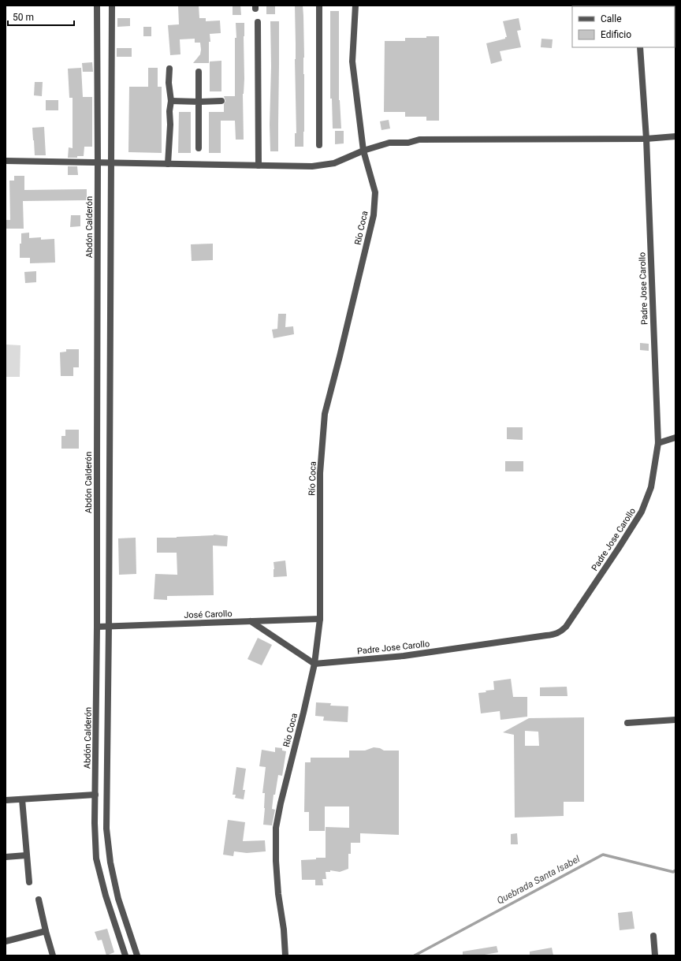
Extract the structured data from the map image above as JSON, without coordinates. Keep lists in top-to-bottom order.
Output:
{
  "streets": {
    "street": [
      "Abdón Calderón",
      "Río Coca",
      "Padre Jose Carollo",
      "José Carollo"
    ]
  },
  "crossings": [
    ["Abdón Calderón", "José Carollo"],
    ["Río Coca", "Padre Jose Carollo"],
    ["Río Coca", "José Carollo"]
  ],
  "water": ["Quebrada Santa Isabel"],
  "legend": ["Calle", "Edificio"],
  "scale_bar": "50 m"
}
